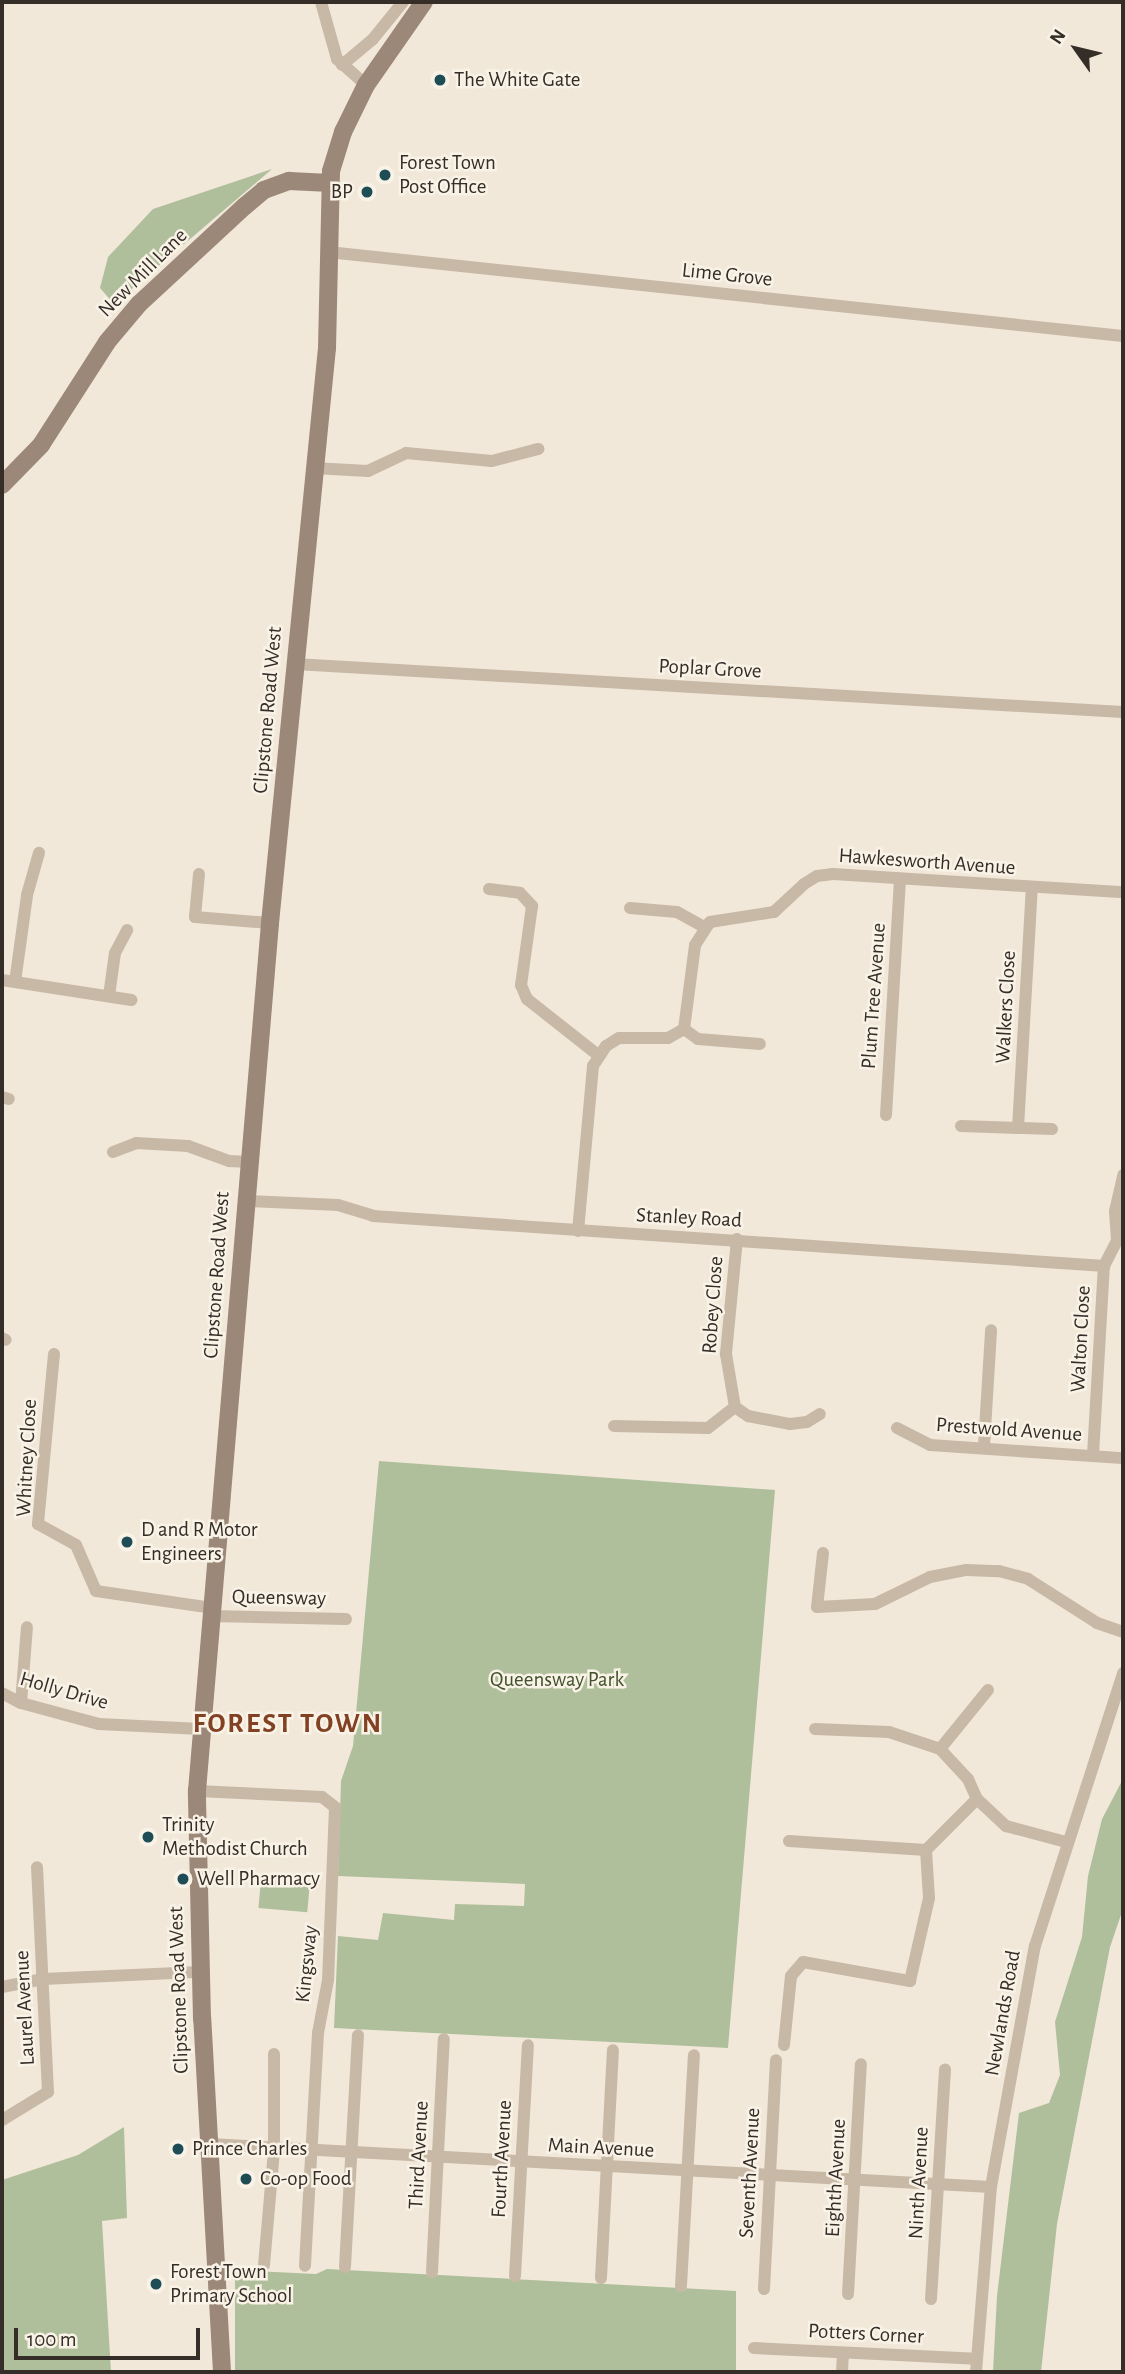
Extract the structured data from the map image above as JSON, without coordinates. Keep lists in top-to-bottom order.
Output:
{
  "streets": {
    "main road": ["New Mill Lane", "Clipstone Road West"],
    "street": [
      "Lime Grove",
      "Poplar Grove",
      "Hawkesworth Avenue",
      "Plum Tree Avenue",
      "Walkers Close",
      "Stanley Road",
      "Robey Close",
      "Walton Close",
      "Prestwold Avenue",
      "Whitney Close",
      "Queensway",
      "Holly Drive",
      "Kingsway",
      "Laurel Avenue",
      "Newlands Road",
      "Main Avenue",
      "Third Avenue",
      "Fourth Avenue",
      "Seventh Avenue",
      "Eighth Avenue",
      "Ninth Avenue",
      "Potters Corner"
    ]
  },
  "crossings": [
    ["New Mill Lane", "Clipstone Road West"],
    ["Lime Grove", "Clipstone Road West"],
    ["Poplar Grove", "Clipstone Road West"],
    ["Clipstone Road West", "Stanley Road"],
    ["Clipstone Road West", "Whitney Close"],
    ["Clipstone Road West", "Queensway"],
    ["Clipstone Road West", "Holly Drive"],
    ["Clipstone Road West", "Kingsway"],
    ["Clipstone Road West", "Main Avenue"],
    ["Hawkesworth Avenue", "Plum Tree Avenue"],
    ["Hawkesworth Avenue", "Walkers Close"],
    ["Stanley Road", "Robey Close"],
    ["Stanley Road", "Walton Close"],
    ["Walton Close", "Prestwold Avenue"],
    ["Whitney Close", "Queensway"],
    ["Kingsway", "Main Avenue"],
    ["Newlands Road", "Main Avenue"],
    ["Newlands Road", "Potters Corner"],
    ["Main Avenue", "Third Avenue"],
    ["Main Avenue", "Fourth Avenue"],
    ["Main Avenue", "Seventh Avenue"],
    ["Main Avenue", "Eighth Avenue"],
    ["Main Avenue", "Ninth Avenue"]
  ],
  "districts": ["FOREST TOWN"],
  "parks": ["Queensway Park"],
  "places": [
    "The White Gate",
    "Forest Town Post Office",
    "BP",
    "D and R Motor Engineers",
    "Trinity Methodist Church",
    "Well Pharmacy",
    "Prince Charles",
    "Co-op Food",
    "Forest Town Primary School"
  ],
  "scale_bar": "100 m",
  "north": "top left"
}
